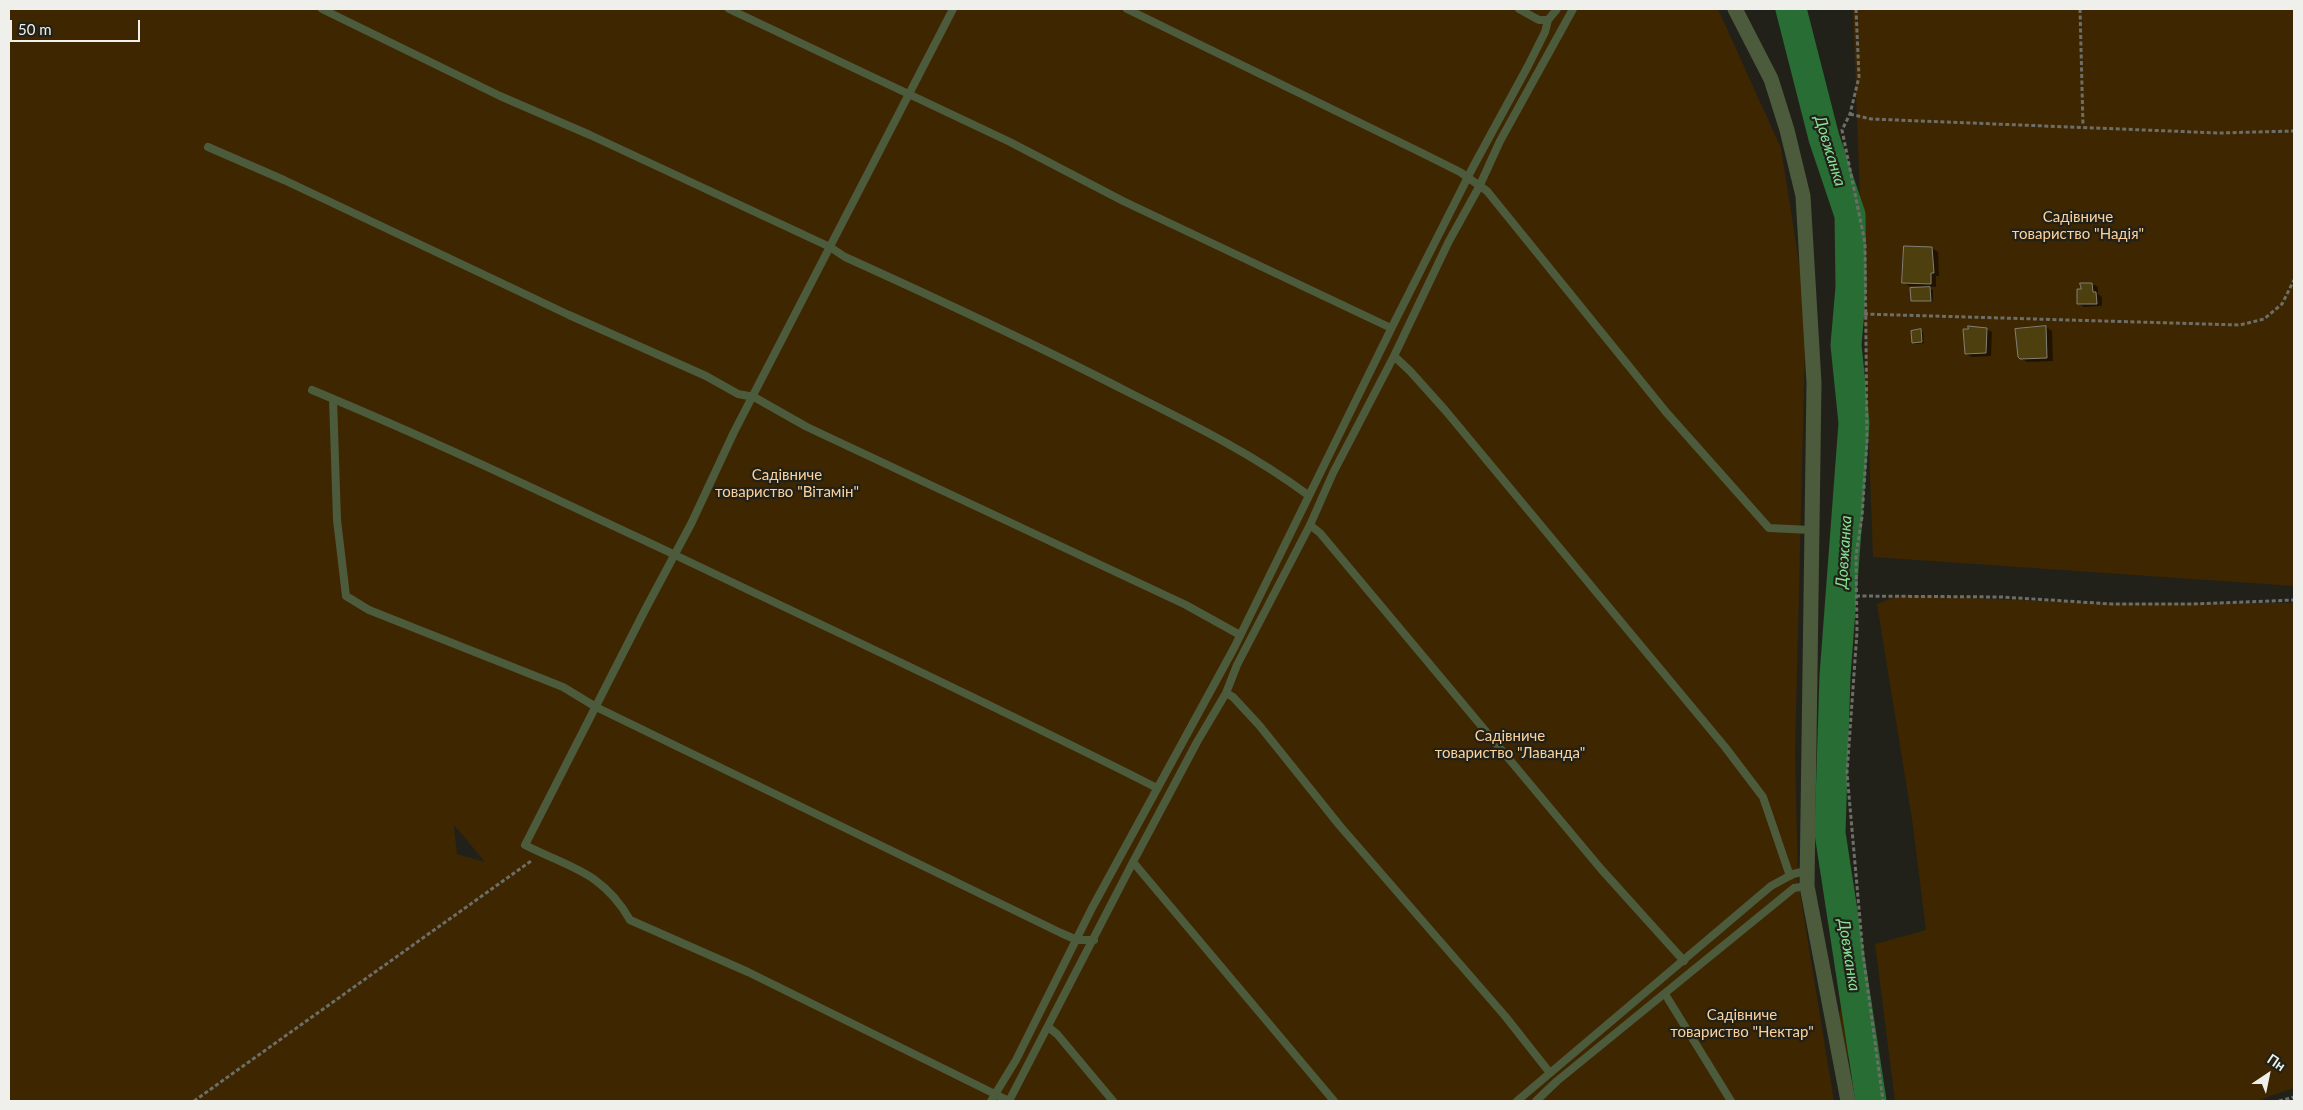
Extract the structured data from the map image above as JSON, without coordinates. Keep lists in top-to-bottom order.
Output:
{
  "water": ["Довжанка"],
  "parks": [
    "Садівниче товариство \"Надія\"",
    "Садівниче товариство \"Вітамін\"",
    "Садівниче товариство \"Лаванда\"",
    "Садівниче товариство \"Нектар\""
  ],
  "scale_bar": "50 m",
  "north": "top right"
}
